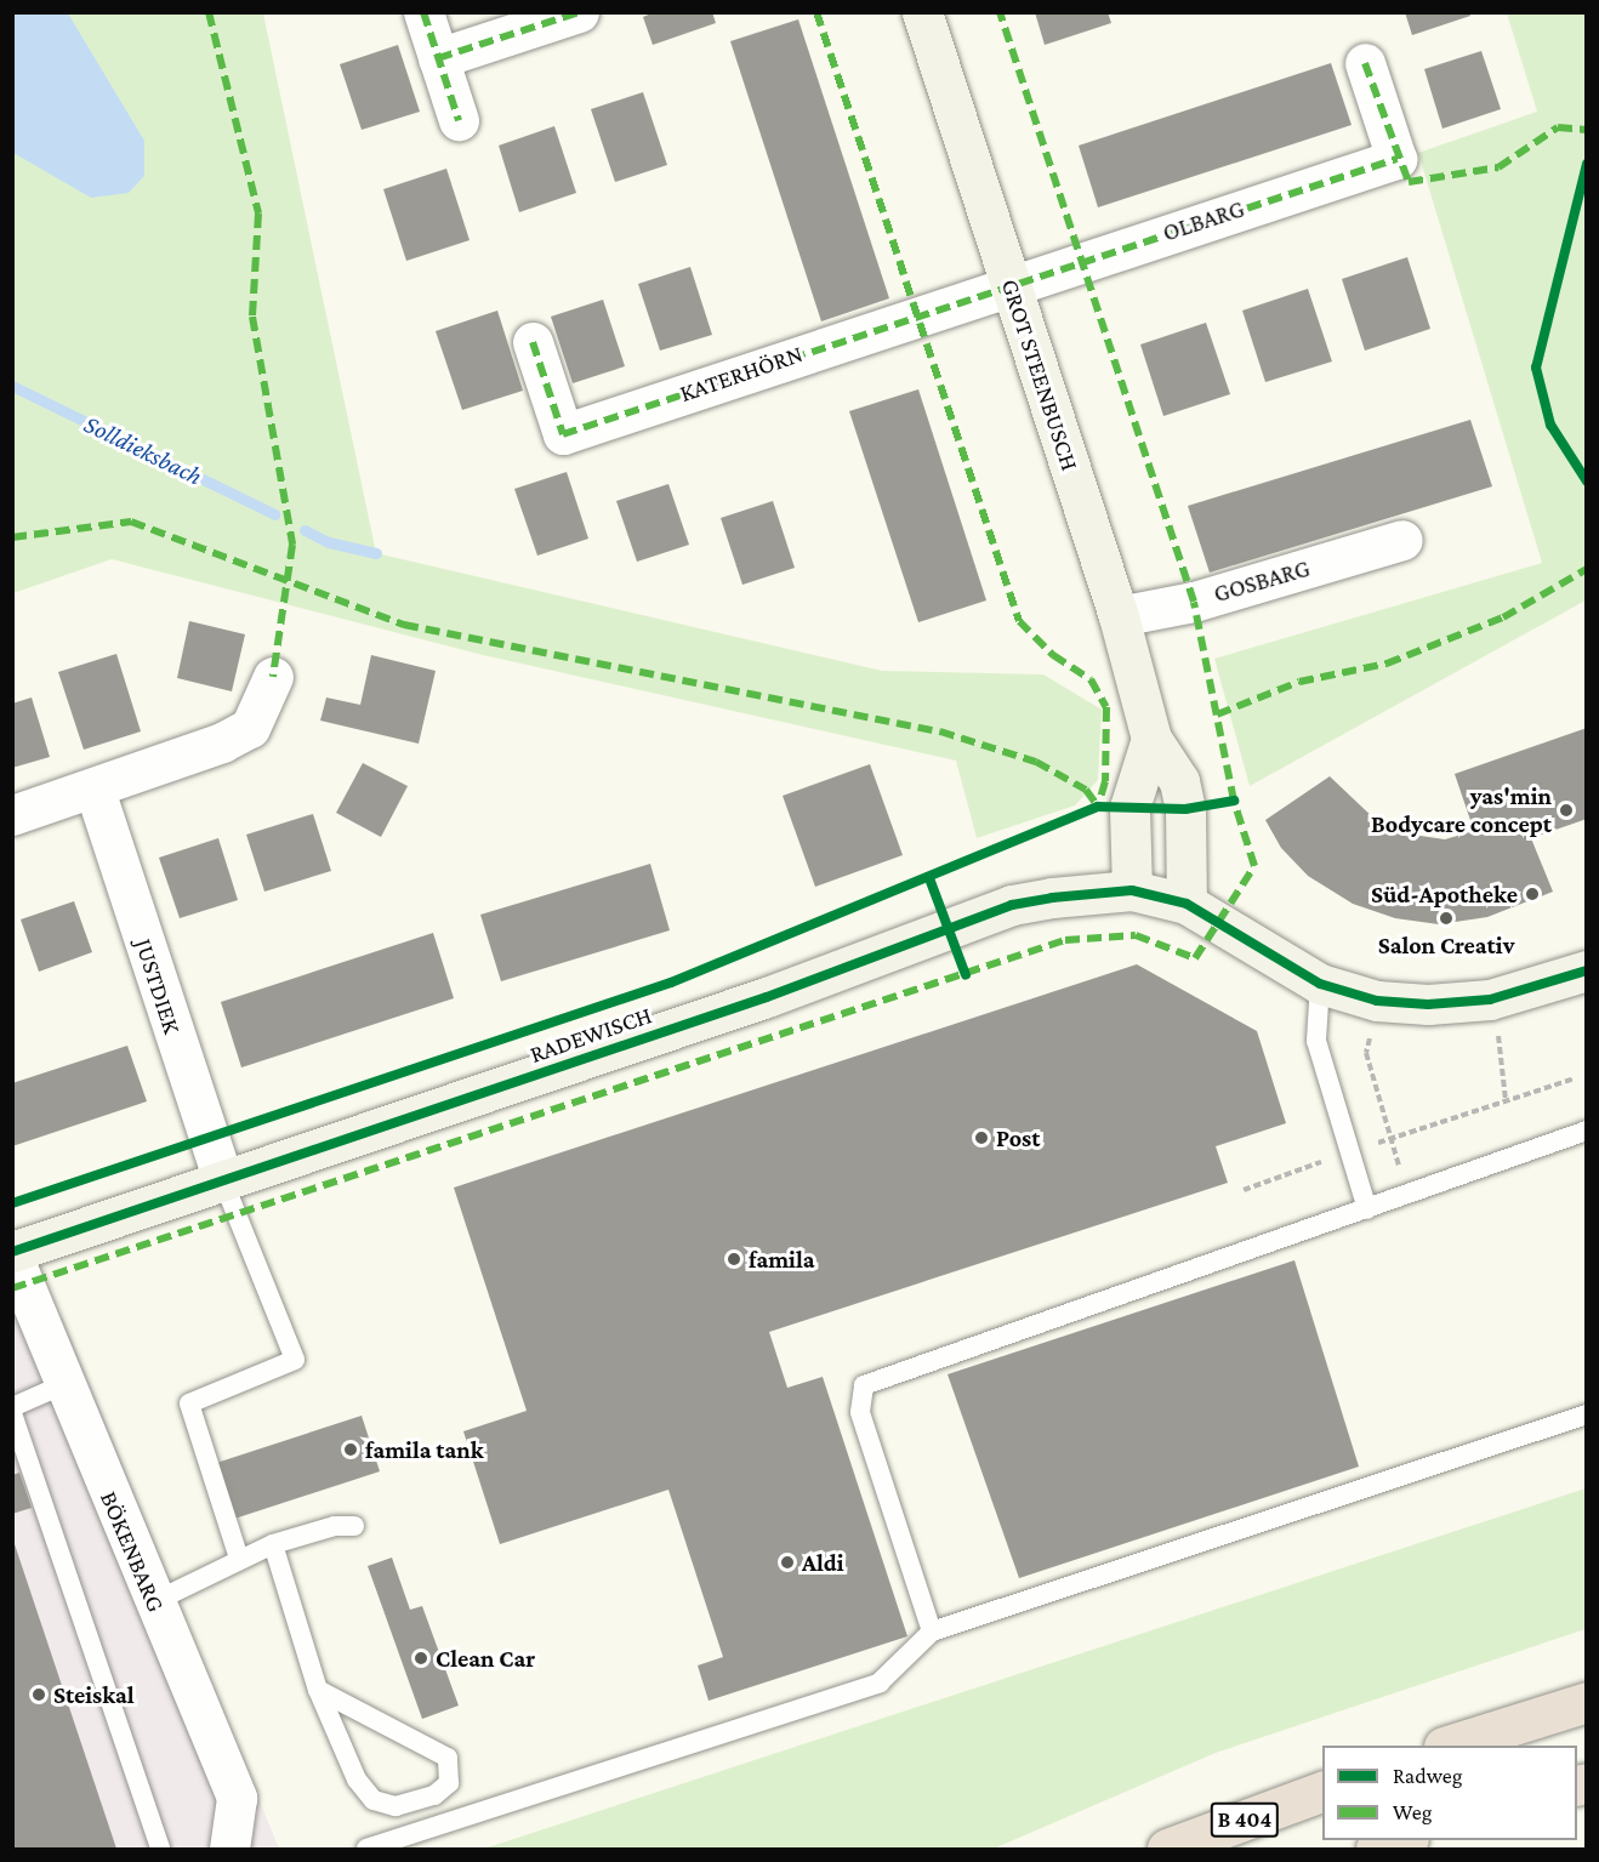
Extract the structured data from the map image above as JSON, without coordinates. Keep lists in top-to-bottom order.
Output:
{
  "streets": {
    "highway": ["B 404"],
    "street": [
      "OLBARG",
      "KATERHÖRN",
      "GROT STEENBUSCH",
      "GOSBARG",
      "JUSTDIEK",
      "RADEWISCH",
      "BÖKENBARG"
    ]
  },
  "crossings": [
    ["OLBARG", "KATERHÖRN"],
    ["OLBARG", "GROT STEENBUSCH"],
    ["KATERHÖRN", "GROT STEENBUSCH"],
    ["GROT STEENBUSCH", "GOSBARG"],
    ["GROT STEENBUSCH", "RADEWISCH"],
    ["JUSTDIEK", "RADEWISCH"],
    ["RADEWISCH", "BÖKENBARG"]
  ],
  "water": ["Solldieksbach"],
  "places": [
    "yas'min Bodycare concept",
    "Süd-Apotheke",
    "Salon Creativ",
    "Post",
    "famila",
    "famila tank",
    "Aldi",
    "Clean Car",
    "Steiskal"
  ],
  "legend": ["Radweg", "Weg"]
}
